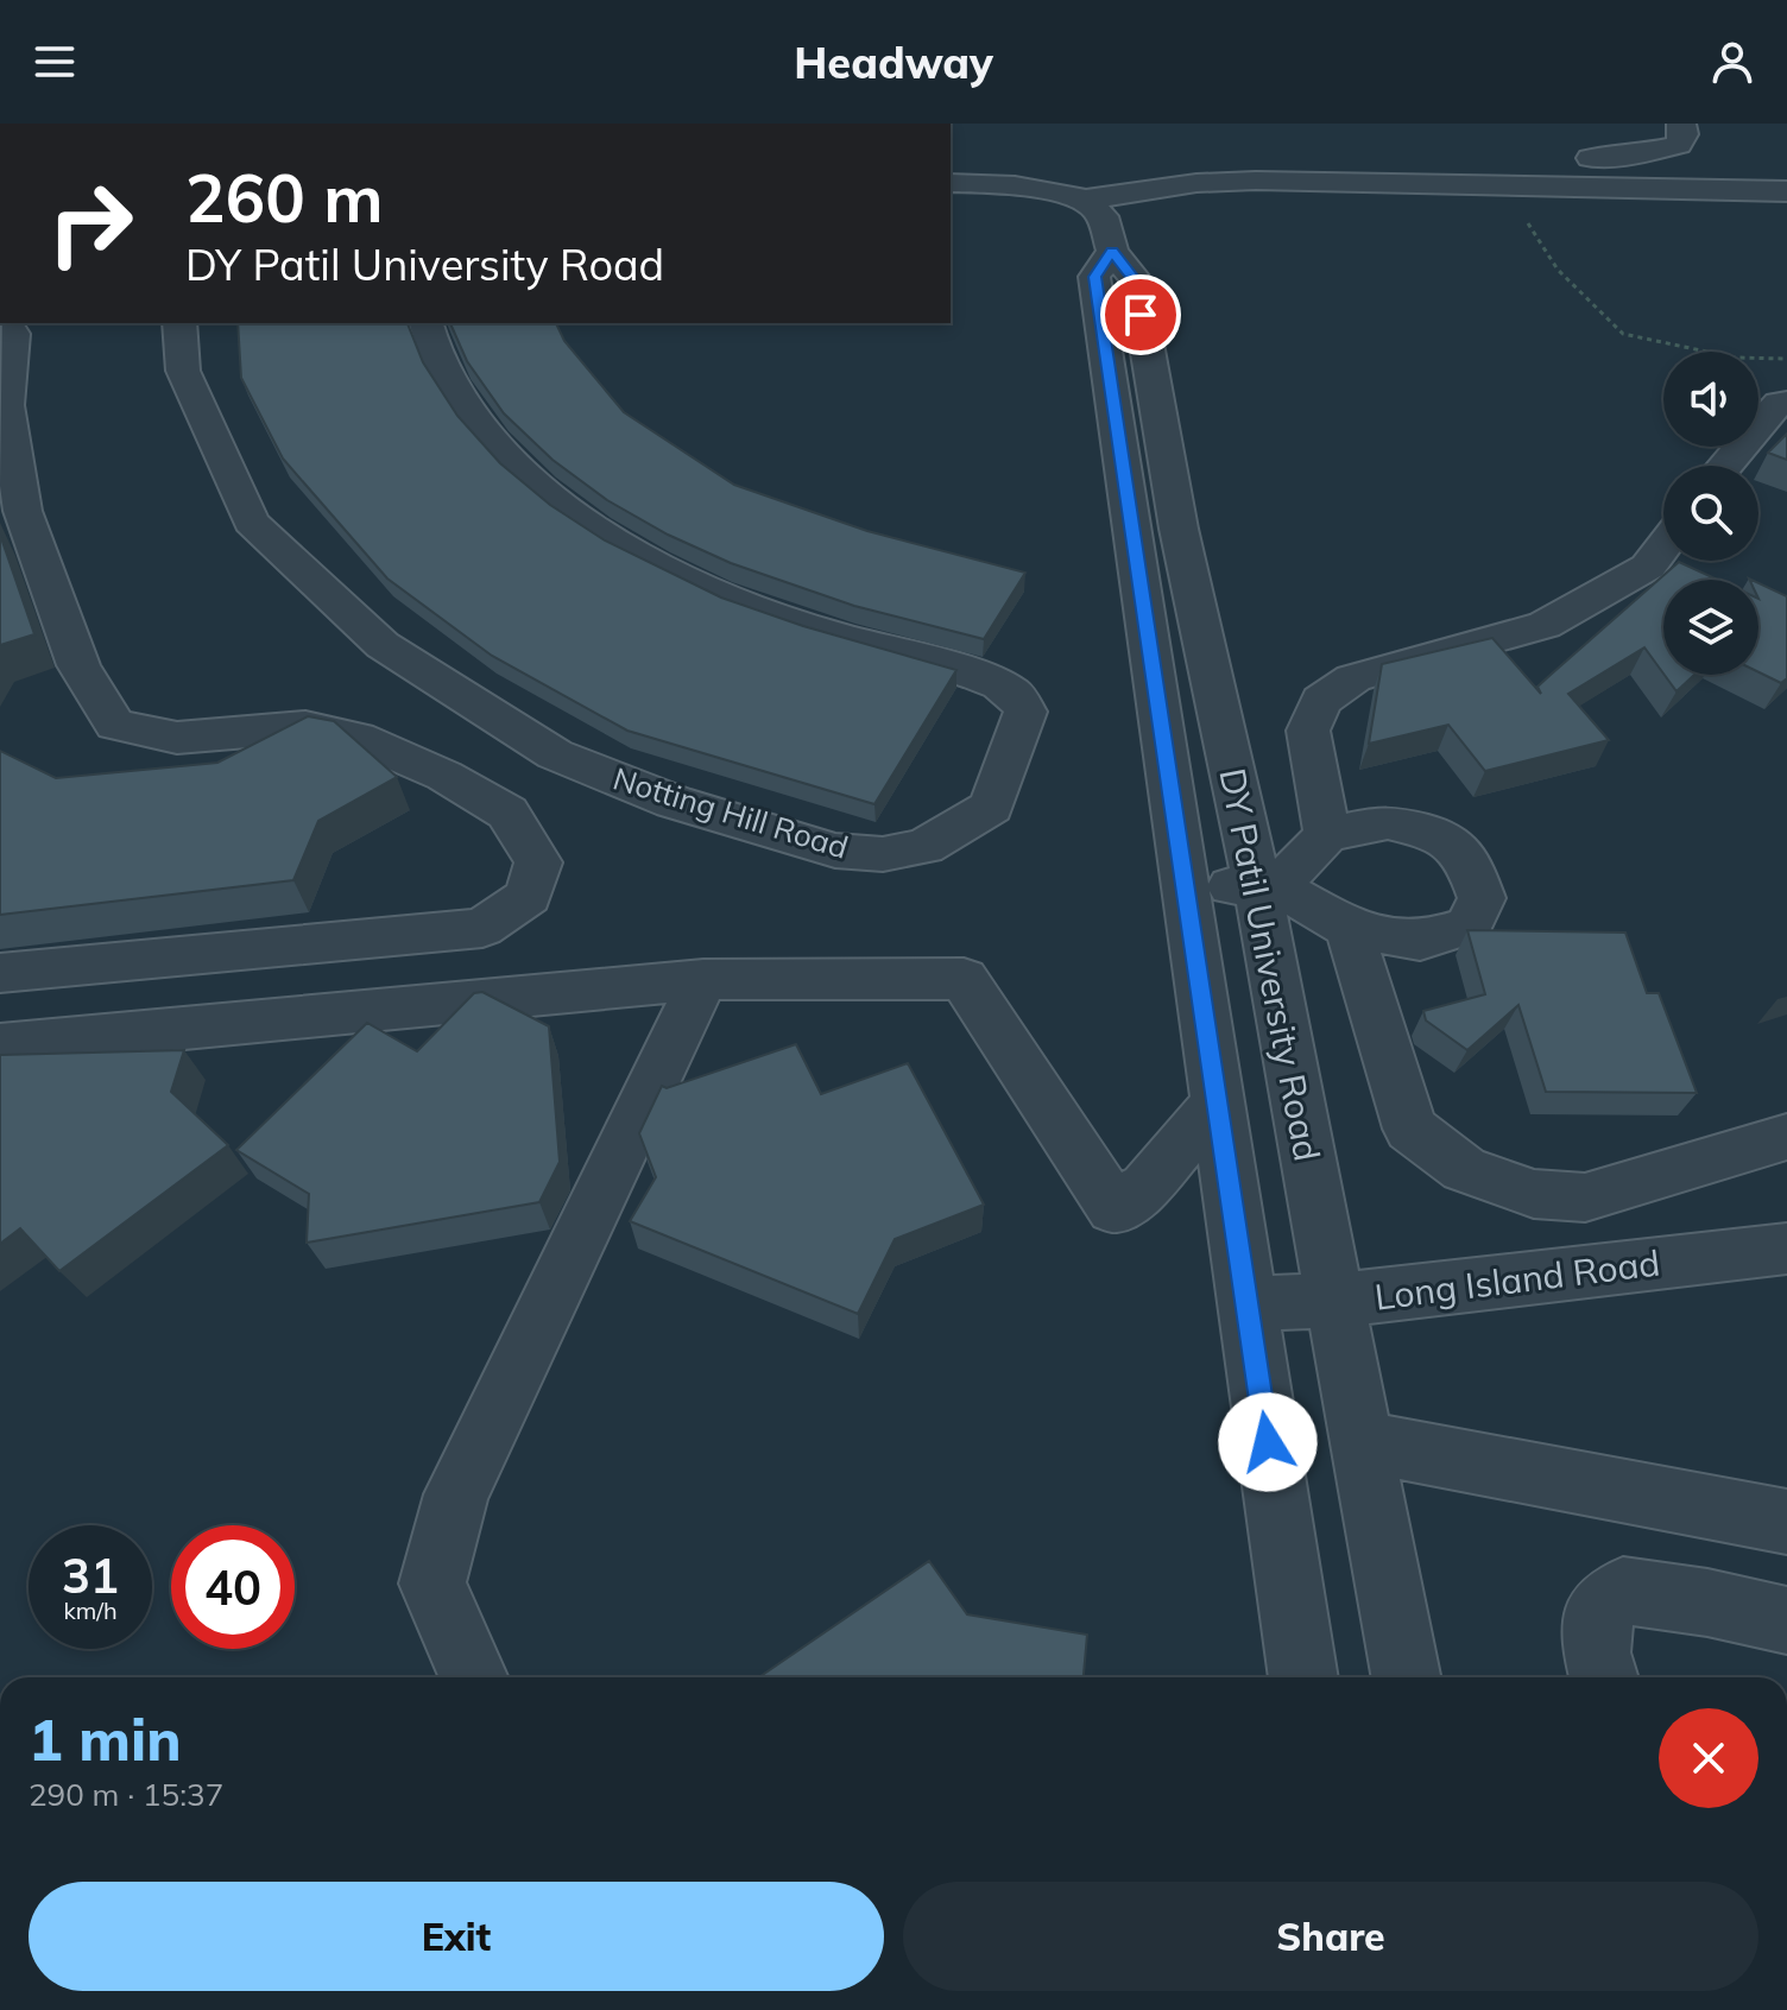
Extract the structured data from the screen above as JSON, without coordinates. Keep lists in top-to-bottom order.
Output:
{
  "streets": {
    "street": ["Notting Hill Road", "DY Patil University Road", "Long Island Road"]
  },
  "crossings": [
    ["DY Patil University Road", "Long Island Road"]
  ],
  "page": {
    "header": "Headway",
    "turn": ["260 m", "DY Patil University Road"],
    "speed": "31 km/h",
    "limit": "40",
    "heading": ["1 min", "290 m · 15:37"],
    "buttons": ["Exit", "Share"]
  }
}
